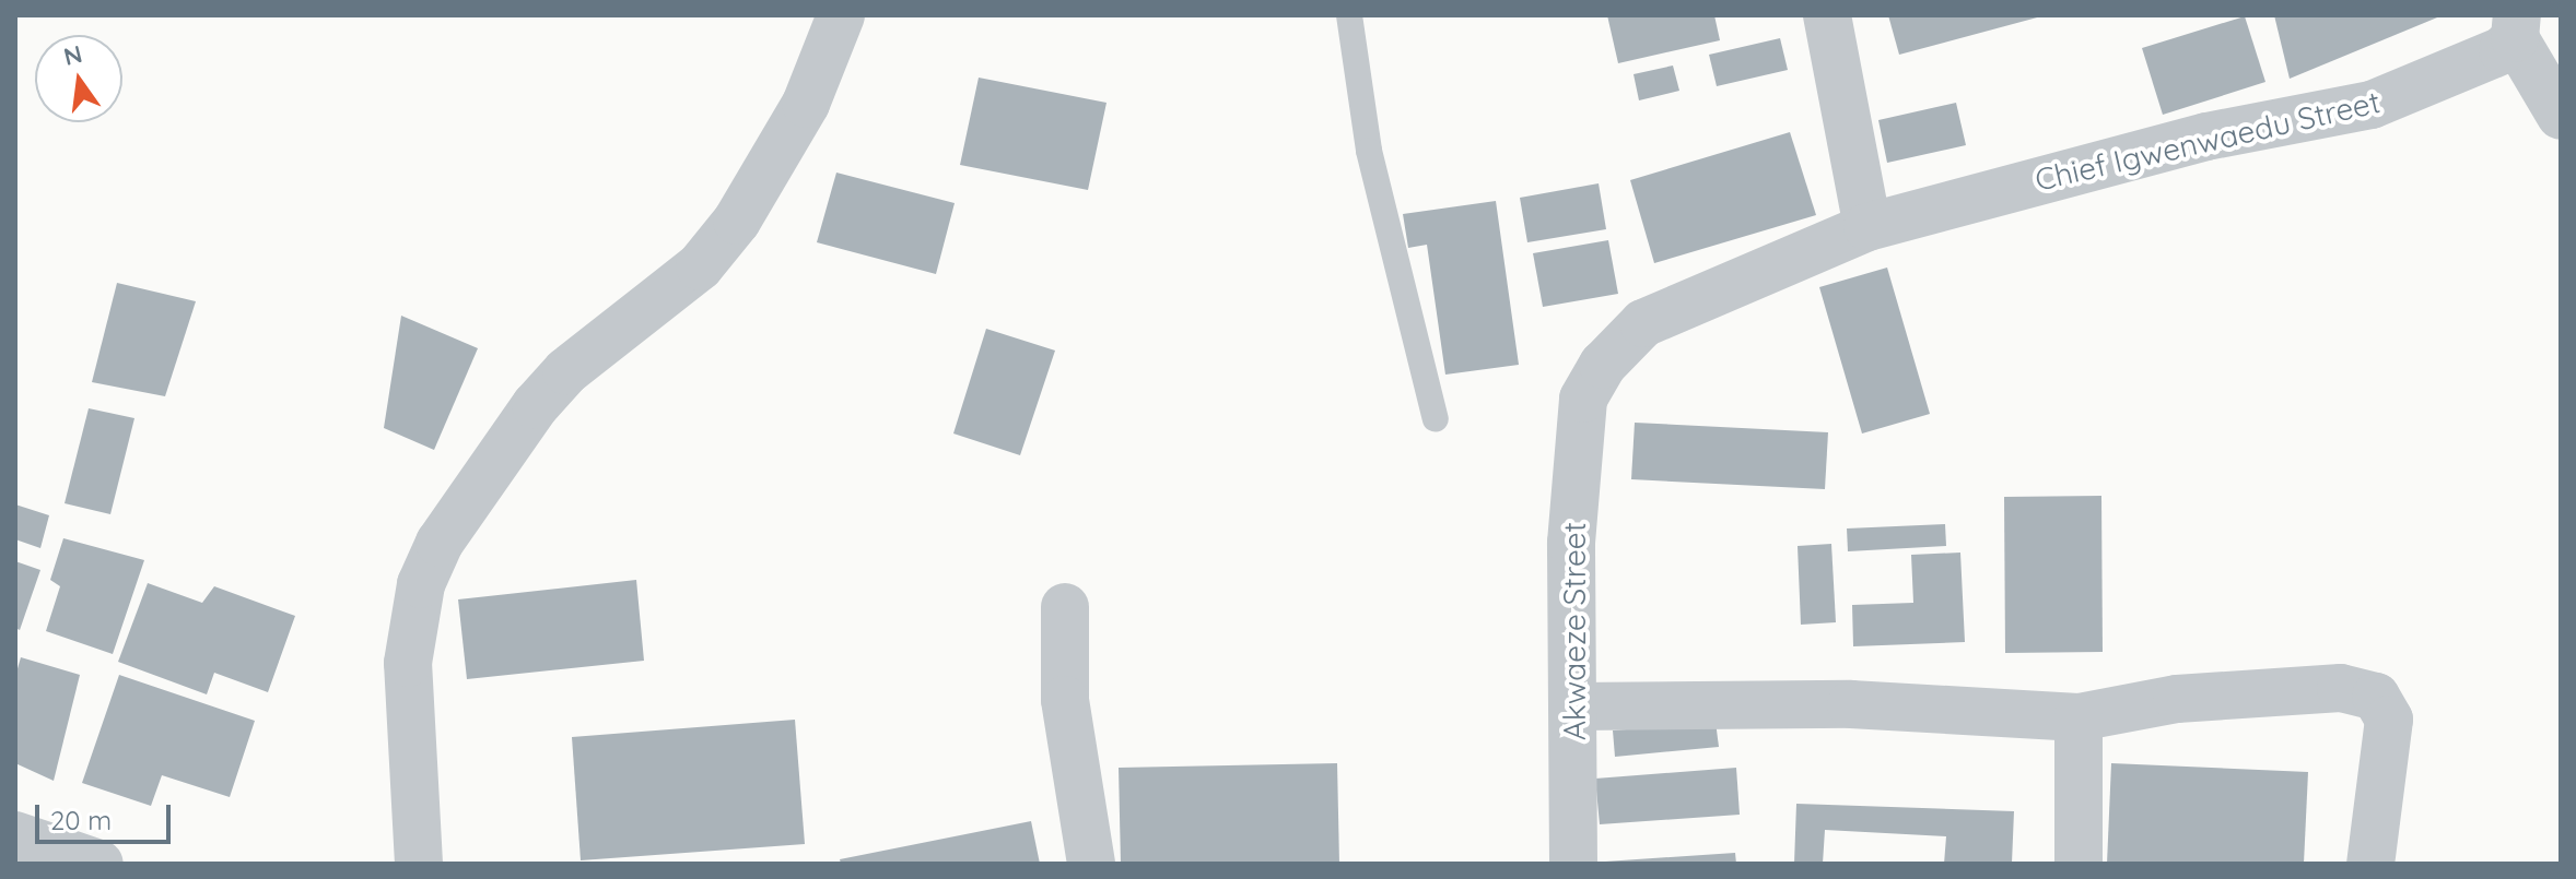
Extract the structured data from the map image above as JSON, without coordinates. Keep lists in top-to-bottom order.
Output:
{
  "streets": {
    "street": ["Chief Igwenwaedu Street", "Akwaeze Street"]
  },
  "crossings": [
    ["Chief Igwenwaedu Street", "Akwaeze Street"]
  ],
  "scale_bar": "20 m",
  "north": "top"
}
